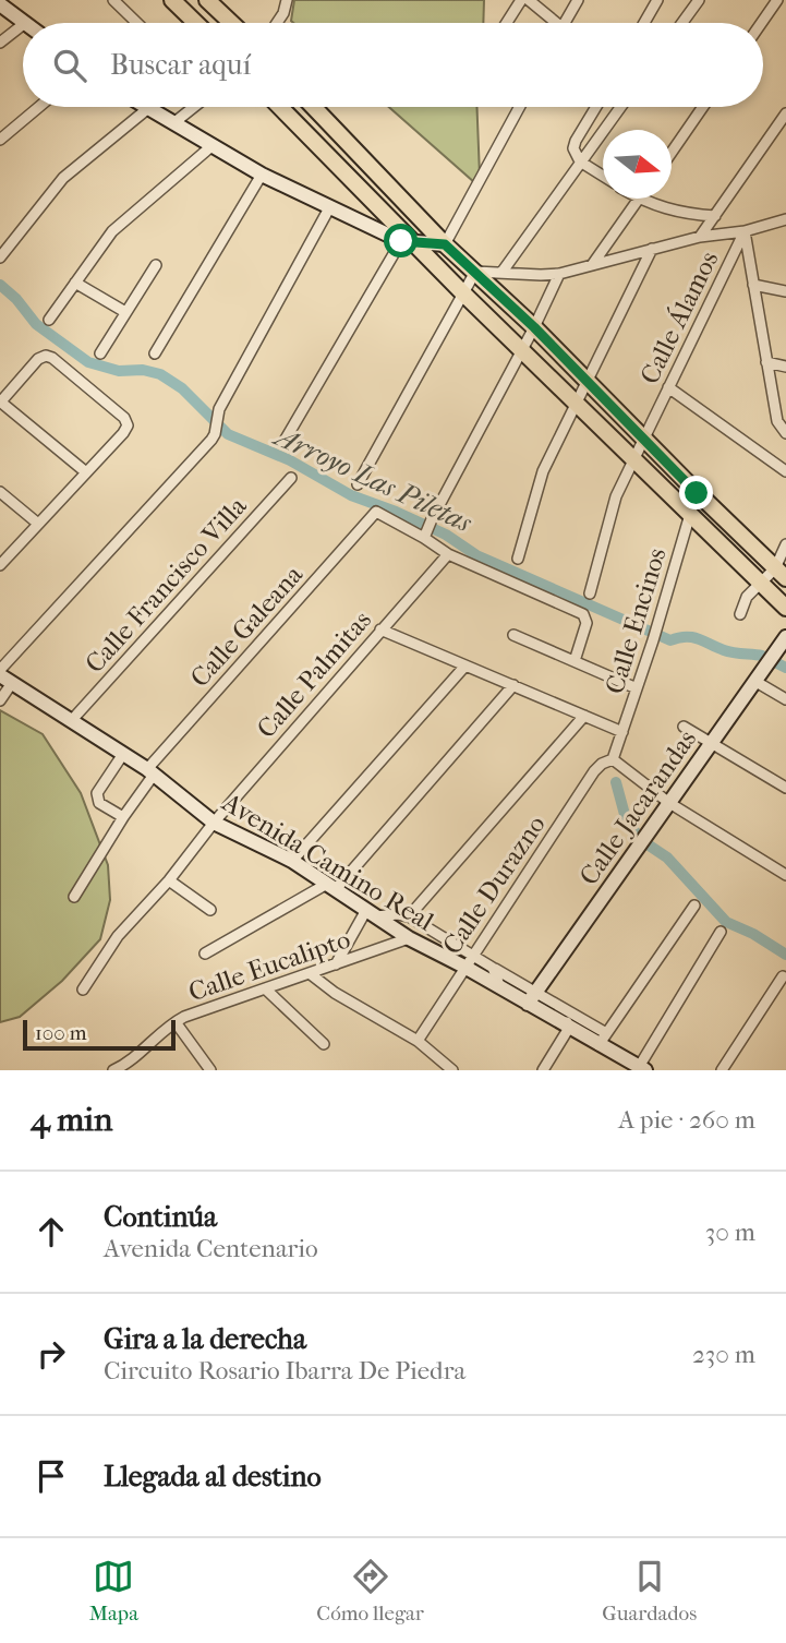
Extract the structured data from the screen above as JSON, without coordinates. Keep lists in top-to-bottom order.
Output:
{
  "streets": {
    "street": [
      "Calle Álamos",
      "Calle Francisco Villa",
      "Calle Encinos",
      "Calle Galeana",
      "Calle Palmitas",
      "Calle Jacarandas",
      "Avenida Camino Real",
      "Calle Durazno",
      "Calle Eucalipto"
    ]
  },
  "crossings": [
    ["Calle Francisco Villa", "Avenida Camino Real"],
    ["Calle Encinos", "Calle Durazno"],
    ["Calle Galeana", "Avenida Camino Real"],
    ["Calle Palmitas", "Avenida Camino Real"],
    ["Calle Jacarandas", "Avenida Camino Real"],
    ["Avenida Camino Real", "Calle Durazno"],
    ["Avenida Camino Real", "Calle Eucalipto"]
  ],
  "water": ["Arroyo Las Piletas"],
  "scale_bar": "100 m",
  "north": "right",
  "page": {
    "search": "Buscar aquí",
    "scale": "100 m",
    "heading": ["4 min", "A pie · 260 m"],
    "list": [
      ["Continúa", "Avenida Centenario", "30 m"],
      ["Gira a la derecha", "Circuito Rosario Ibarra De Piedra", "230 m"],
      "Llegada al destino"
    ],
    "nav": ["Mapa", "Cómo llegar", "Guardados"]
  }
}
